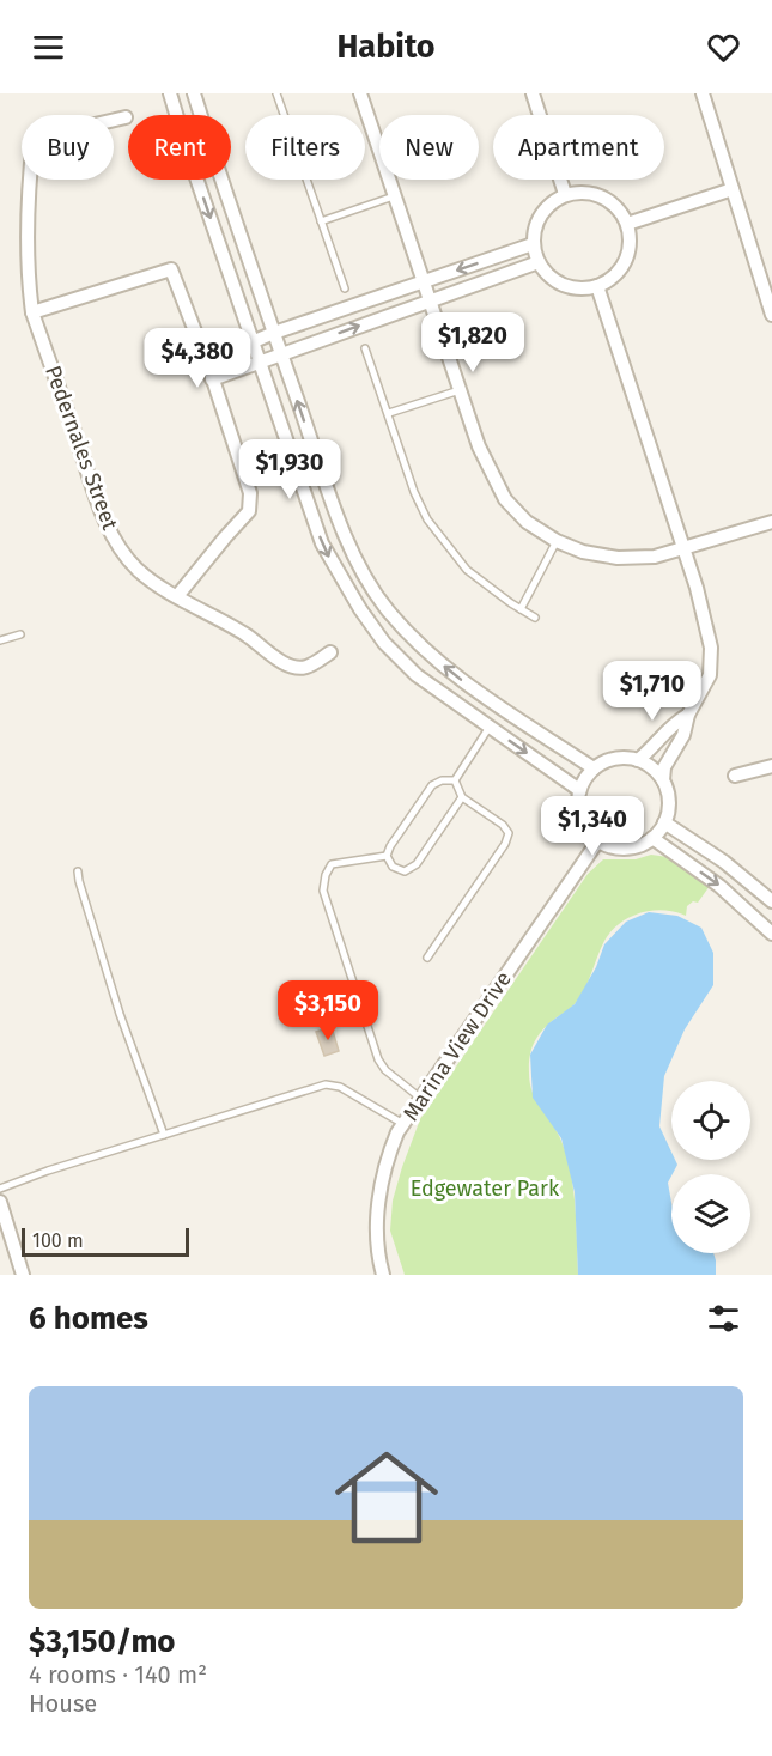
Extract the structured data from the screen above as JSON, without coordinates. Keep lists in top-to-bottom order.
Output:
{
  "streets": {
    "street": ["Pedernales Street", "Marina View Drive"]
  },
  "parks": ["Edgewater Park"],
  "scale_bar": "100 m",
  "page": {
    "header": "Habito",
    "chip": [
      "Buy",
      "Rent",
      "Filters",
      "New",
      "Apartment"
    ],
    "price": [
      "$1,820",
      "$4,380",
      "$1,930",
      "$1,710",
      "$1,340",
      "$3,150"
    ],
    "scale": "100 m",
    "heading": "6 homes",
    "list": [
      {
        "name": "$3,150/mo",
        "note": "4 rooms · 140 m² · House"
      }
    ]
  }
}
